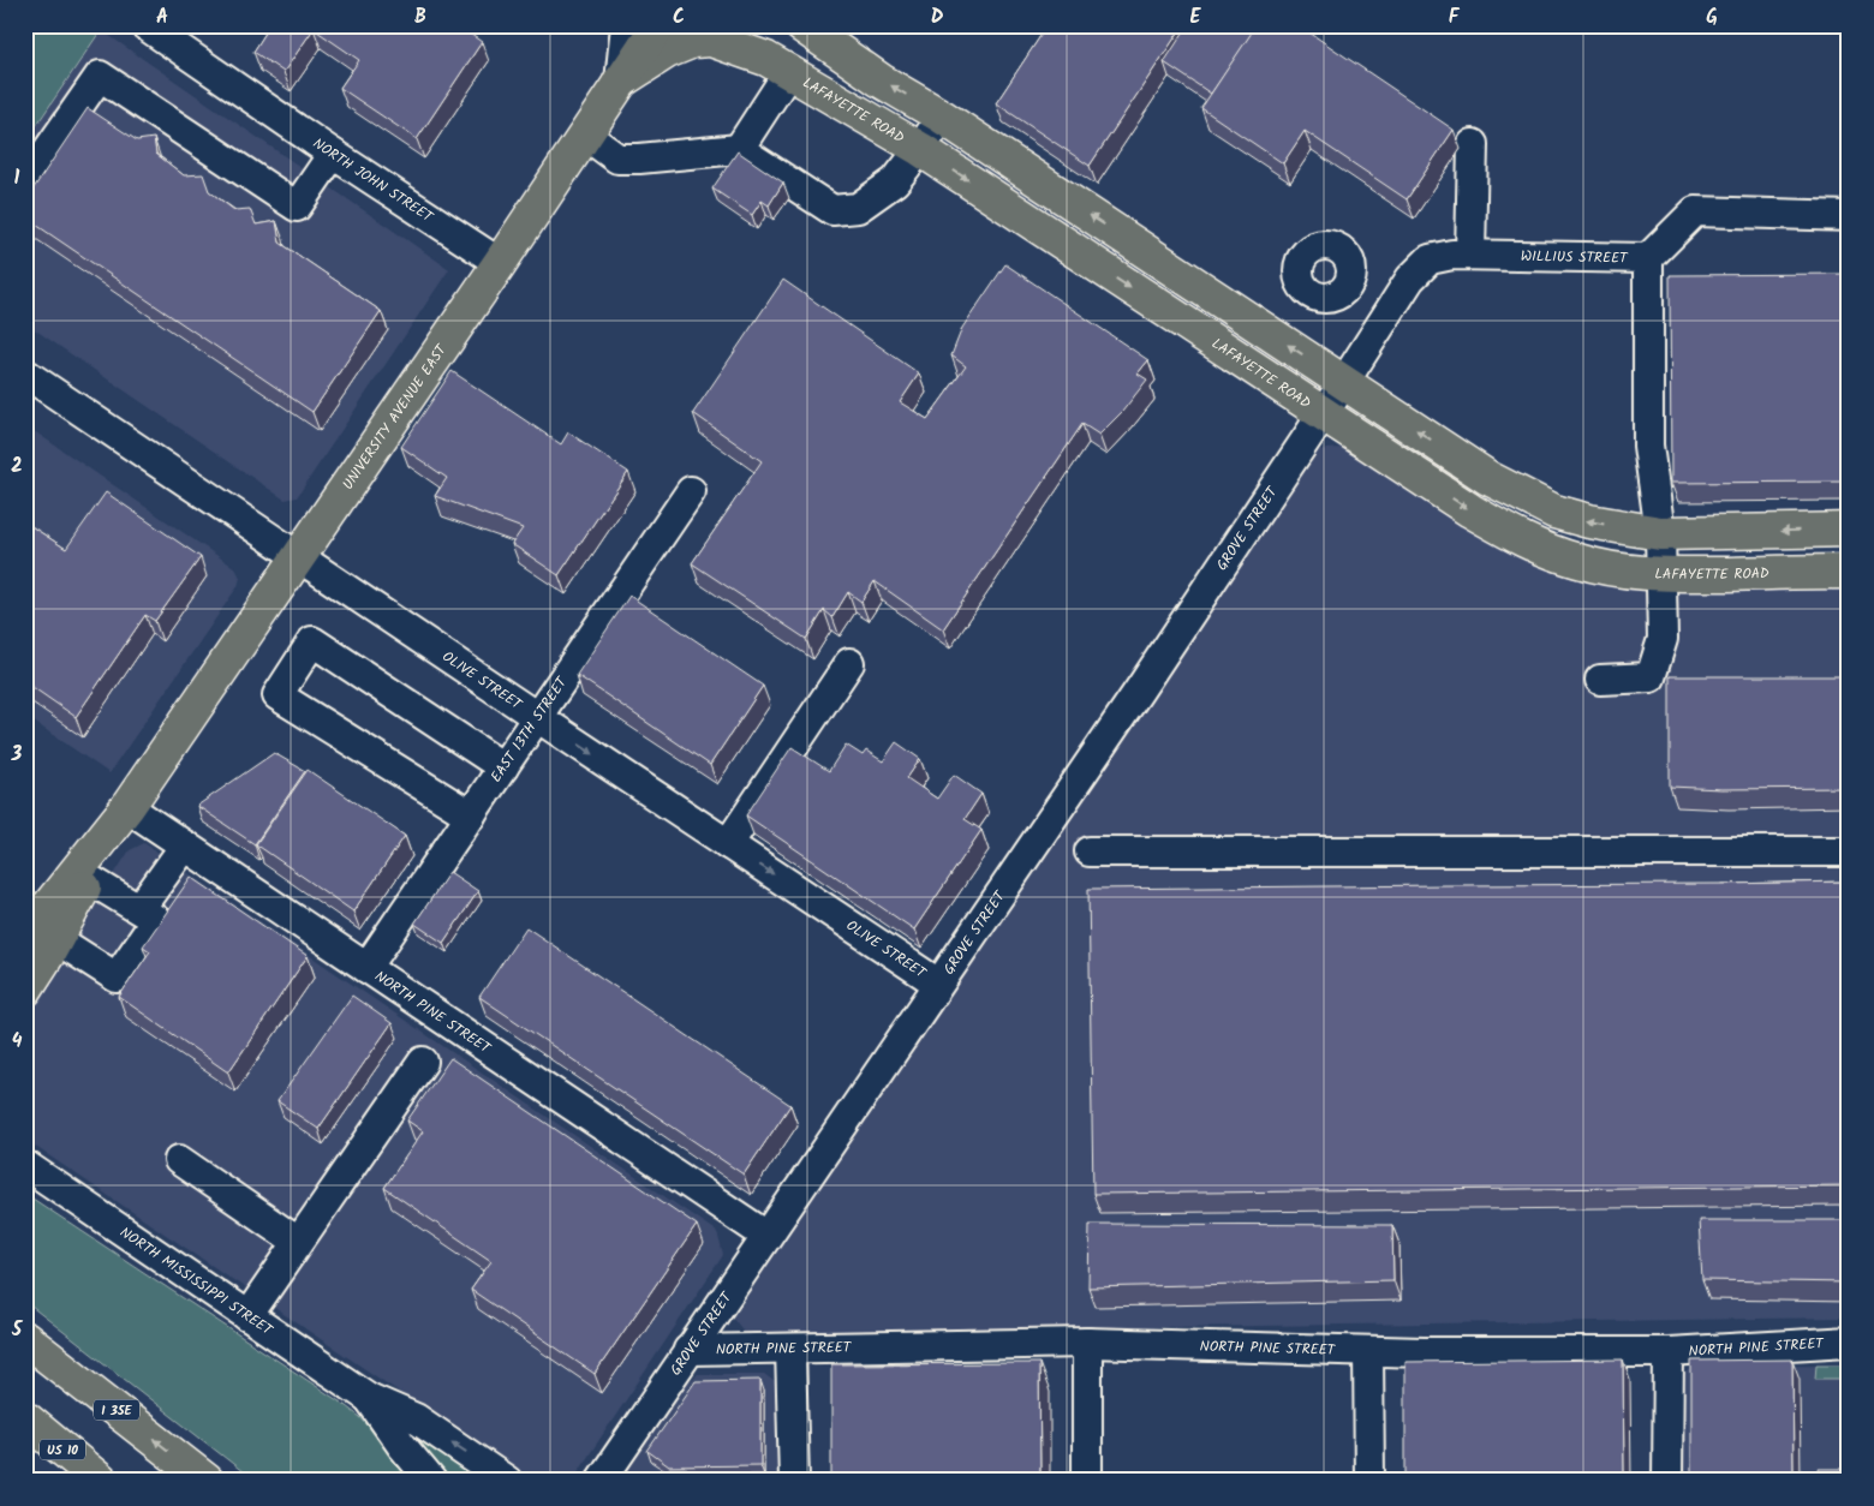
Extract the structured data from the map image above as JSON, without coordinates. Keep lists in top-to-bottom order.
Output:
{
  "streets": {
    "main road": [
      "LAFAYETTE ROAD",
      "UNIVERSITY AVENUE EAST",
      "I 35E",
      "US 10"
    ],
    "street": [
      "NORTH JOHN STREET",
      "WILLIUS STREET",
      "GROVE STREET",
      "OLIVE STREET",
      "EAST 13TH STREET",
      "NORTH PINE STREET",
      "NORTH MISSISSIPPI STREET"
    ]
  },
  "crossings": [
    ["LAFAYETTE ROAD", "GROVE STREET"],
    ["NORTH JOHN STREET", "UNIVERSITY AVENUE EAST"],
    ["WILLIUS STREET", "GROVE STREET"],
    ["UNIVERSITY AVENUE EAST", "OLIVE STREET"],
    ["UNIVERSITY AVENUE EAST", "NORTH PINE STREET"],
    ["GROVE STREET", "OLIVE STREET"],
    ["GROVE STREET", "NORTH PINE STREET"],
    ["OLIVE STREET", "EAST 13TH STREET"],
    ["EAST 13TH STREET", "NORTH PINE STREET"]
  ],
  "one_way": ["LAFAYETTE ROAD", "OLIVE STREET"],
  "grid": {
    "columns": [
      "A",
      "B",
      "C",
      "D",
      "E",
      "F",
      "G"
    ],
    "rows": [
      "1",
      "2",
      "3",
      "4",
      "5"
    ]
  }
}
